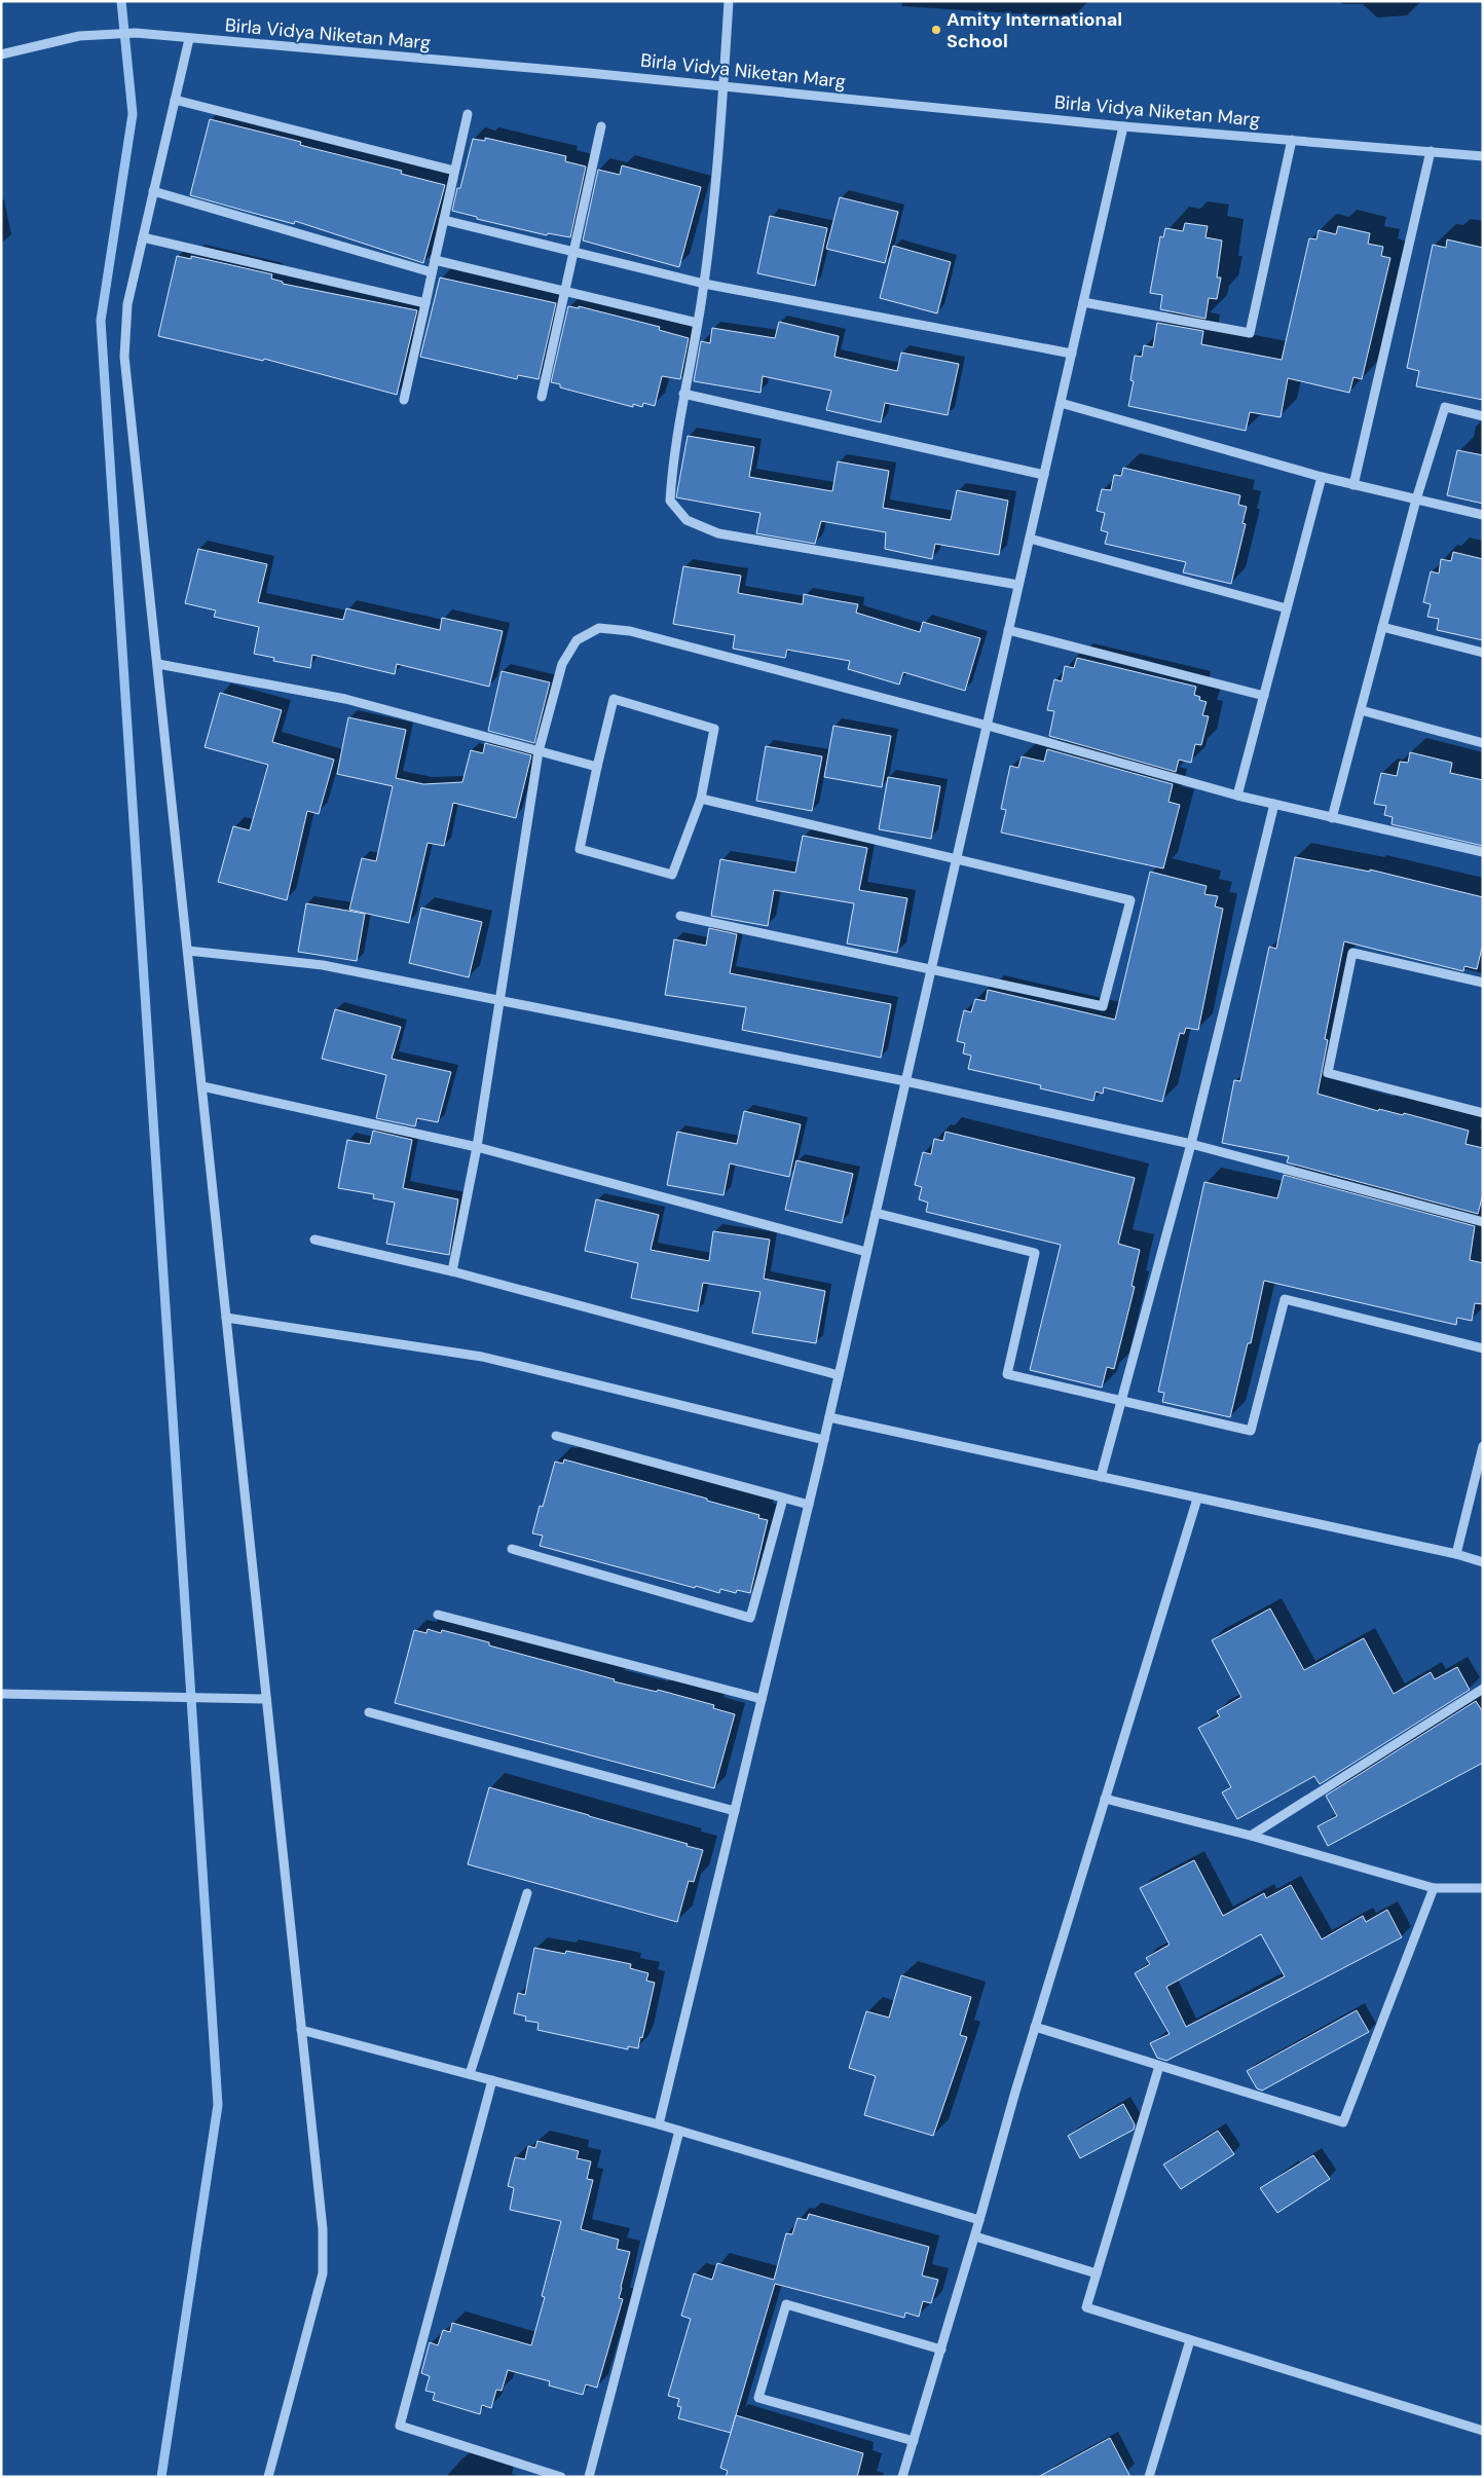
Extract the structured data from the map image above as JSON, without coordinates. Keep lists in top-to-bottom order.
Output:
{
  "streets": {
    "street": ["Birla Vidya Niketan Marg"]
  },
  "places": ["Amity International School"]
}
